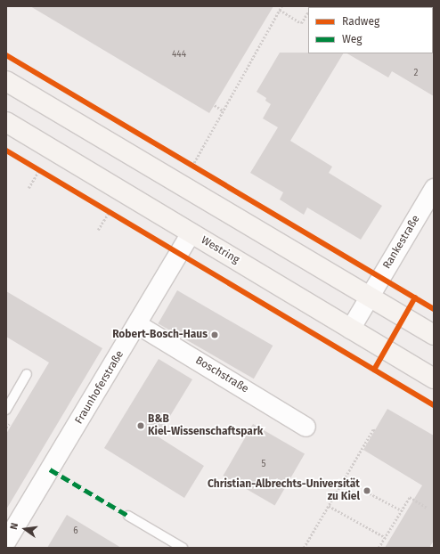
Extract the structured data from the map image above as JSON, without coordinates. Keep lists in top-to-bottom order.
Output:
{
  "streets": {
    "main road": ["Westring"],
    "street": ["Rankestraße", "Boschstraße", "Fraunhoferstraße"]
  },
  "crossings": [
    ["Rankestraße", "Westring"],
    ["Westring", "Fraunhoferstraße"],
    ["Boschstraße", "Fraunhoferstraße"]
  ],
  "places": ["Robert-Bosch-Haus", "B&B Kiel-Wissenschaftspark", "Christian-Albrechts-Universität zu Kiel"],
  "house_numbers": [
    "444",
    "2",
    "5",
    "6"
  ],
  "legend": ["Radweg", "Weg"],
  "north": "left"
}
